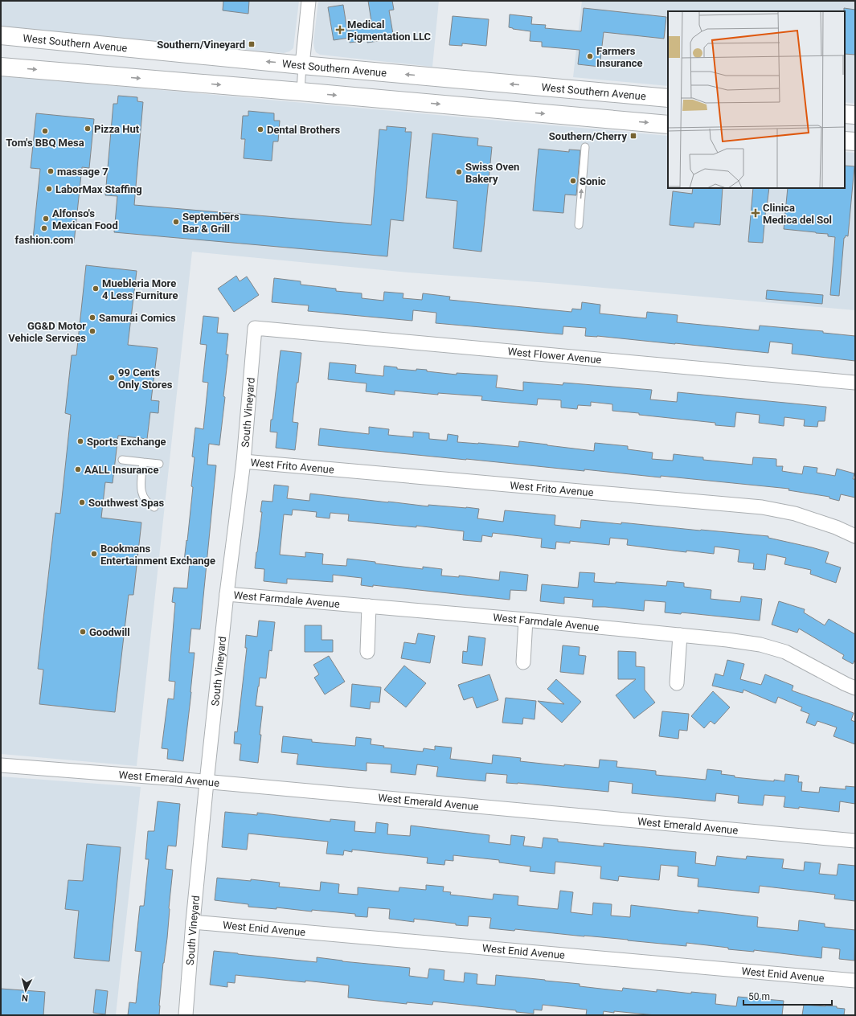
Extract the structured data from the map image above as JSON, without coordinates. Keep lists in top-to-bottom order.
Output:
{
  "streets": {
    "main road": ["West Southern Avenue"],
    "street": [
      "West Flower Avenue",
      "South Vineyard",
      "West Frito Avenue",
      "West Farmdale Avenue",
      "West Emerald Avenue",
      "West Enid Avenue"
    ]
  },
  "crossings": [
    ["West Flower Avenue", "South Vineyard"],
    ["South Vineyard", "West Frito Avenue"],
    ["South Vineyard", "West Farmdale Avenue"],
    ["South Vineyard", "West Emerald Avenue"],
    ["South Vineyard", "West Enid Avenue"]
  ],
  "places": {
    "health": ["Medical Pigmentation LLC", "Clinica Medica del Sol"],
    "transit": ["Southern/Vineyard", "Southern/Cherry"],
    "other": [
      "Farmers Insurance",
      "Pizza Hut",
      "Dental Brothers",
      "Tom's BBQ Mesa",
      "massage 7",
      "Swiss Oven Bakery",
      "Sonic",
      "LaborMax Staffing",
      "Alfonso's Mexican Food",
      "Septembers Bar & Grill",
      "fashion.com",
      "Muebleria More 4 Less Furniture",
      "Samurai Comics",
      "GG&D Motor Vehicle Services",
      "99 Cents Only Stores",
      "Sports Exchange",
      "AALL Insurance",
      "Southwest Spas",
      "Bookmans Entertainment Exchange",
      "Goodwill"
    ]
  },
  "scale_bar": "50 m",
  "north": "bottom"
}
